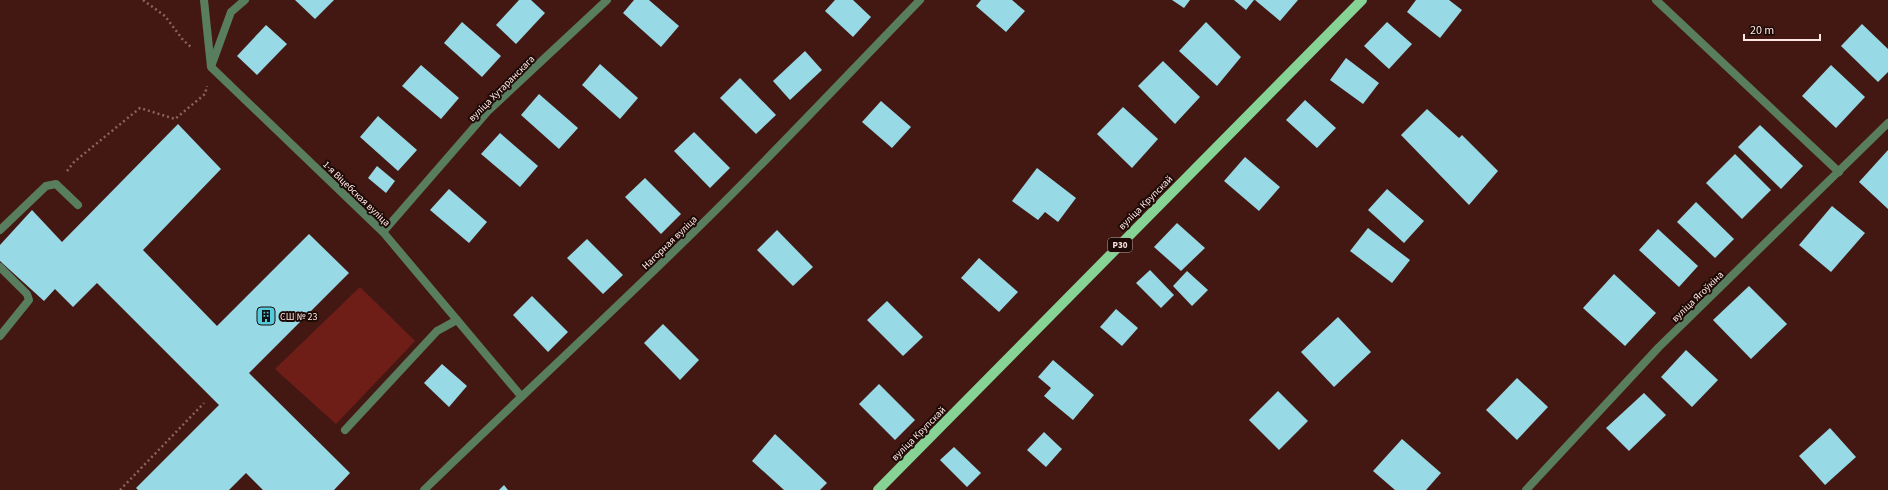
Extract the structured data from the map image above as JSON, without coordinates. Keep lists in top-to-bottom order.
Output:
{
  "streets": {
    "main road": ["вуліца Крупскай", "Р30"],
    "street": [
      "вуліца Хутаранскага",
      "1-я Віцебская вуліца",
      "Нагорная вуліца",
      "вуліца Ягоўкіна"
    ]
  },
  "crossings": [
    ["вуліца Хутаранскага", "1-я Віцебская вуліца"],
    ["1-я Віцебская вуліца", "Нагорная вуліца"]
  ],
  "places": {
    "building": ["СШ № 23"]
  },
  "scale_bar": "20 m"
}
